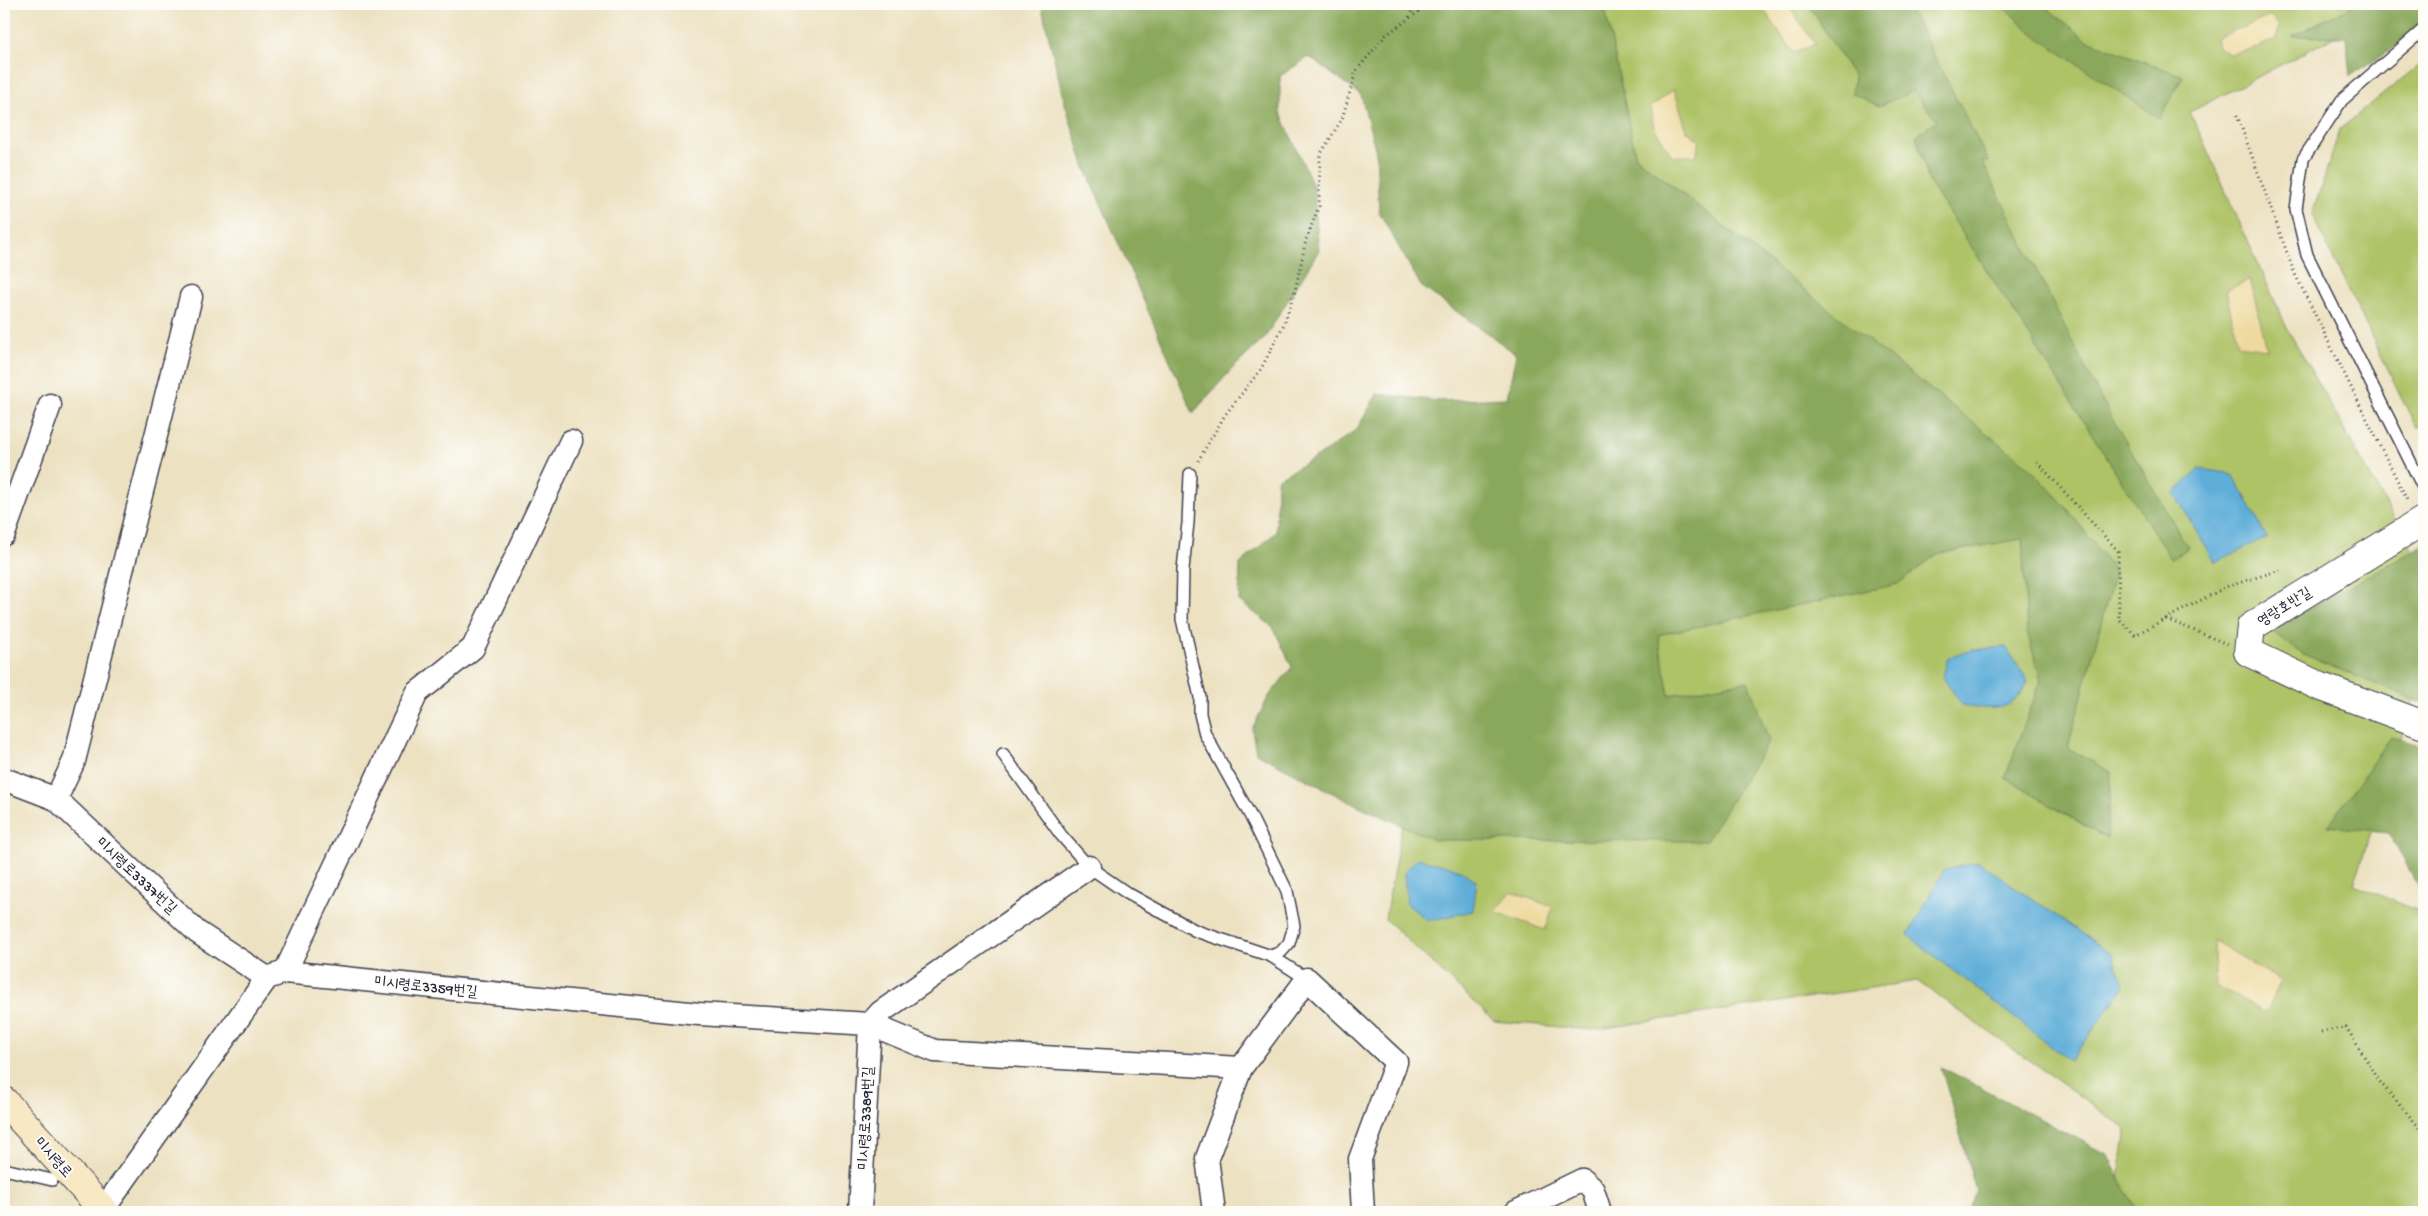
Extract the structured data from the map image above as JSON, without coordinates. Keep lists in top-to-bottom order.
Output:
{
  "streets": {
    "main road": ["미시령로"],
    "street": [
      "영랑호반길",
      "미시령로3337번길",
      "미시령로3359번길",
      "미시령로3389번길"
    ]
  },
  "crossings": [
    ["미시령로3337번길", "미시령로3359번길"],
    ["미시령로3359번길", "미시령로3389번길"]
  ]
}
